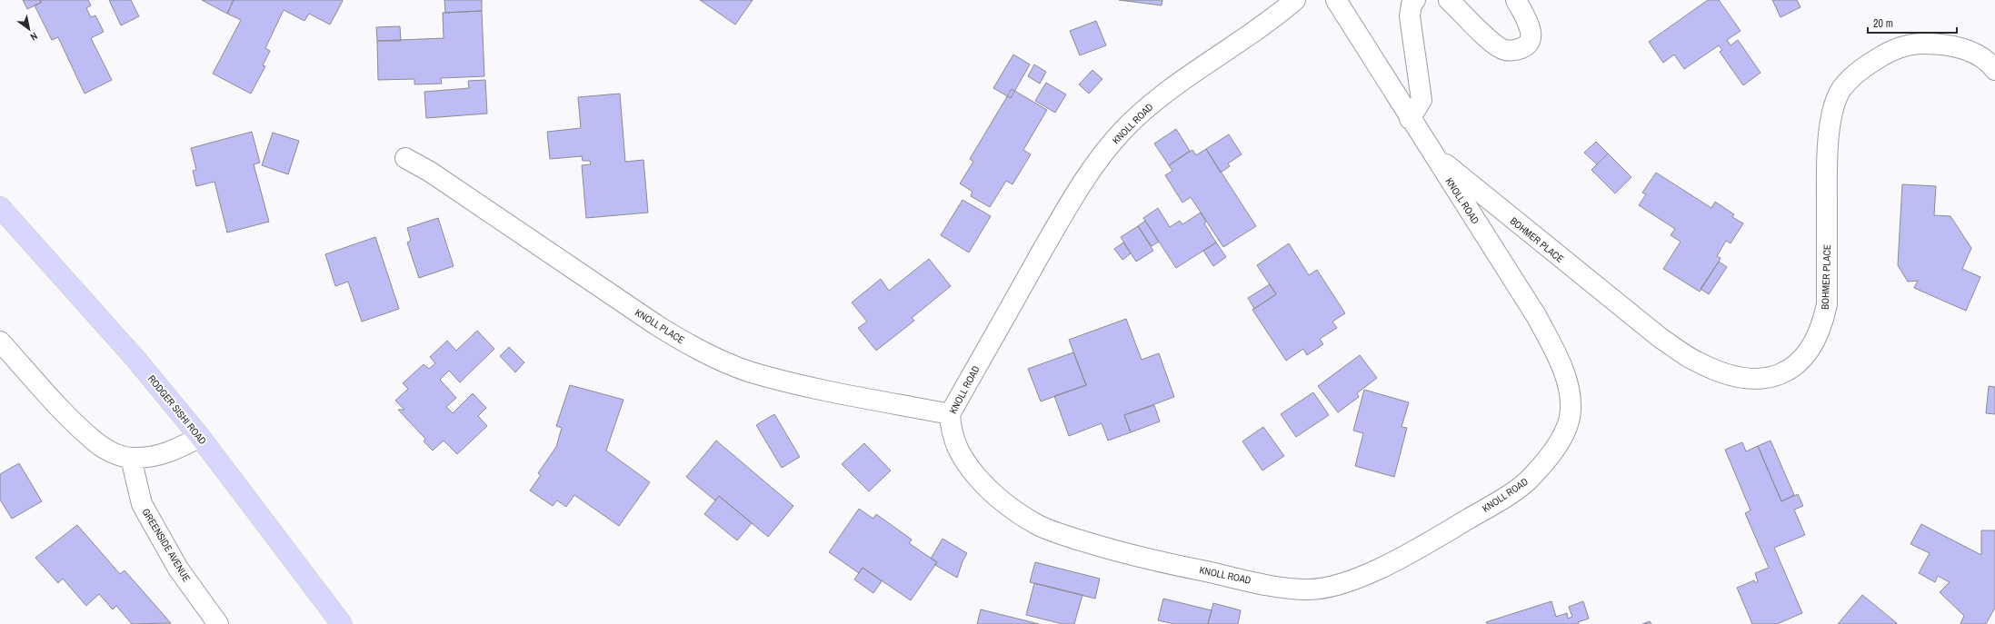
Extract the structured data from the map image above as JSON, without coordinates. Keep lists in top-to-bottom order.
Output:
{
  "streets": {
    "main road": ["RODGER SISHI ROAD"],
    "street": [
      "KNOLL ROAD",
      "BOHMER PLACE",
      "KNOLL PLACE",
      "GREENSIDE AVENUE"
    ]
  },
  "crossings": [
    ["KNOLL ROAD", "BOHMER PLACE"],
    ["KNOLL ROAD", "KNOLL PLACE"]
  ],
  "scale_bar": "20 m",
  "north": "bottom right"
}
